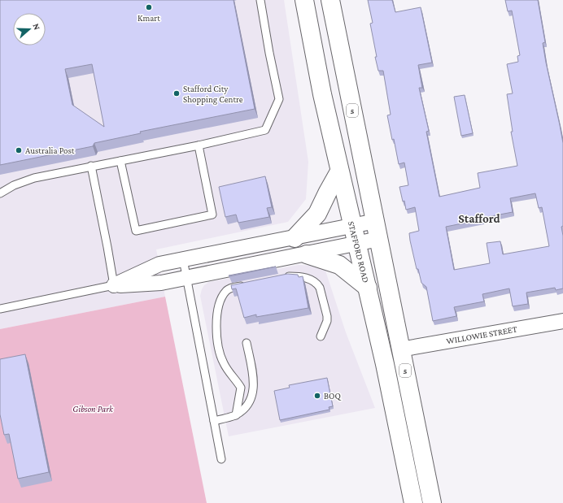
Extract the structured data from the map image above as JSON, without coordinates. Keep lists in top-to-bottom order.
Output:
{
  "streets": {
    "highway": ["5", "STAFFORD ROAD"],
    "street": ["WILLOWIE STREET"]
  },
  "crossings": [
    ["5", "WILLOWIE STREET"]
  ],
  "districts": ["Stafford"],
  "parks": ["Gibson Park"],
  "places": [
    "Kmart",
    "Stafford City Shopping Centre",
    "Australia Post",
    "BOQ"
  ],
  "north": "right"
}
